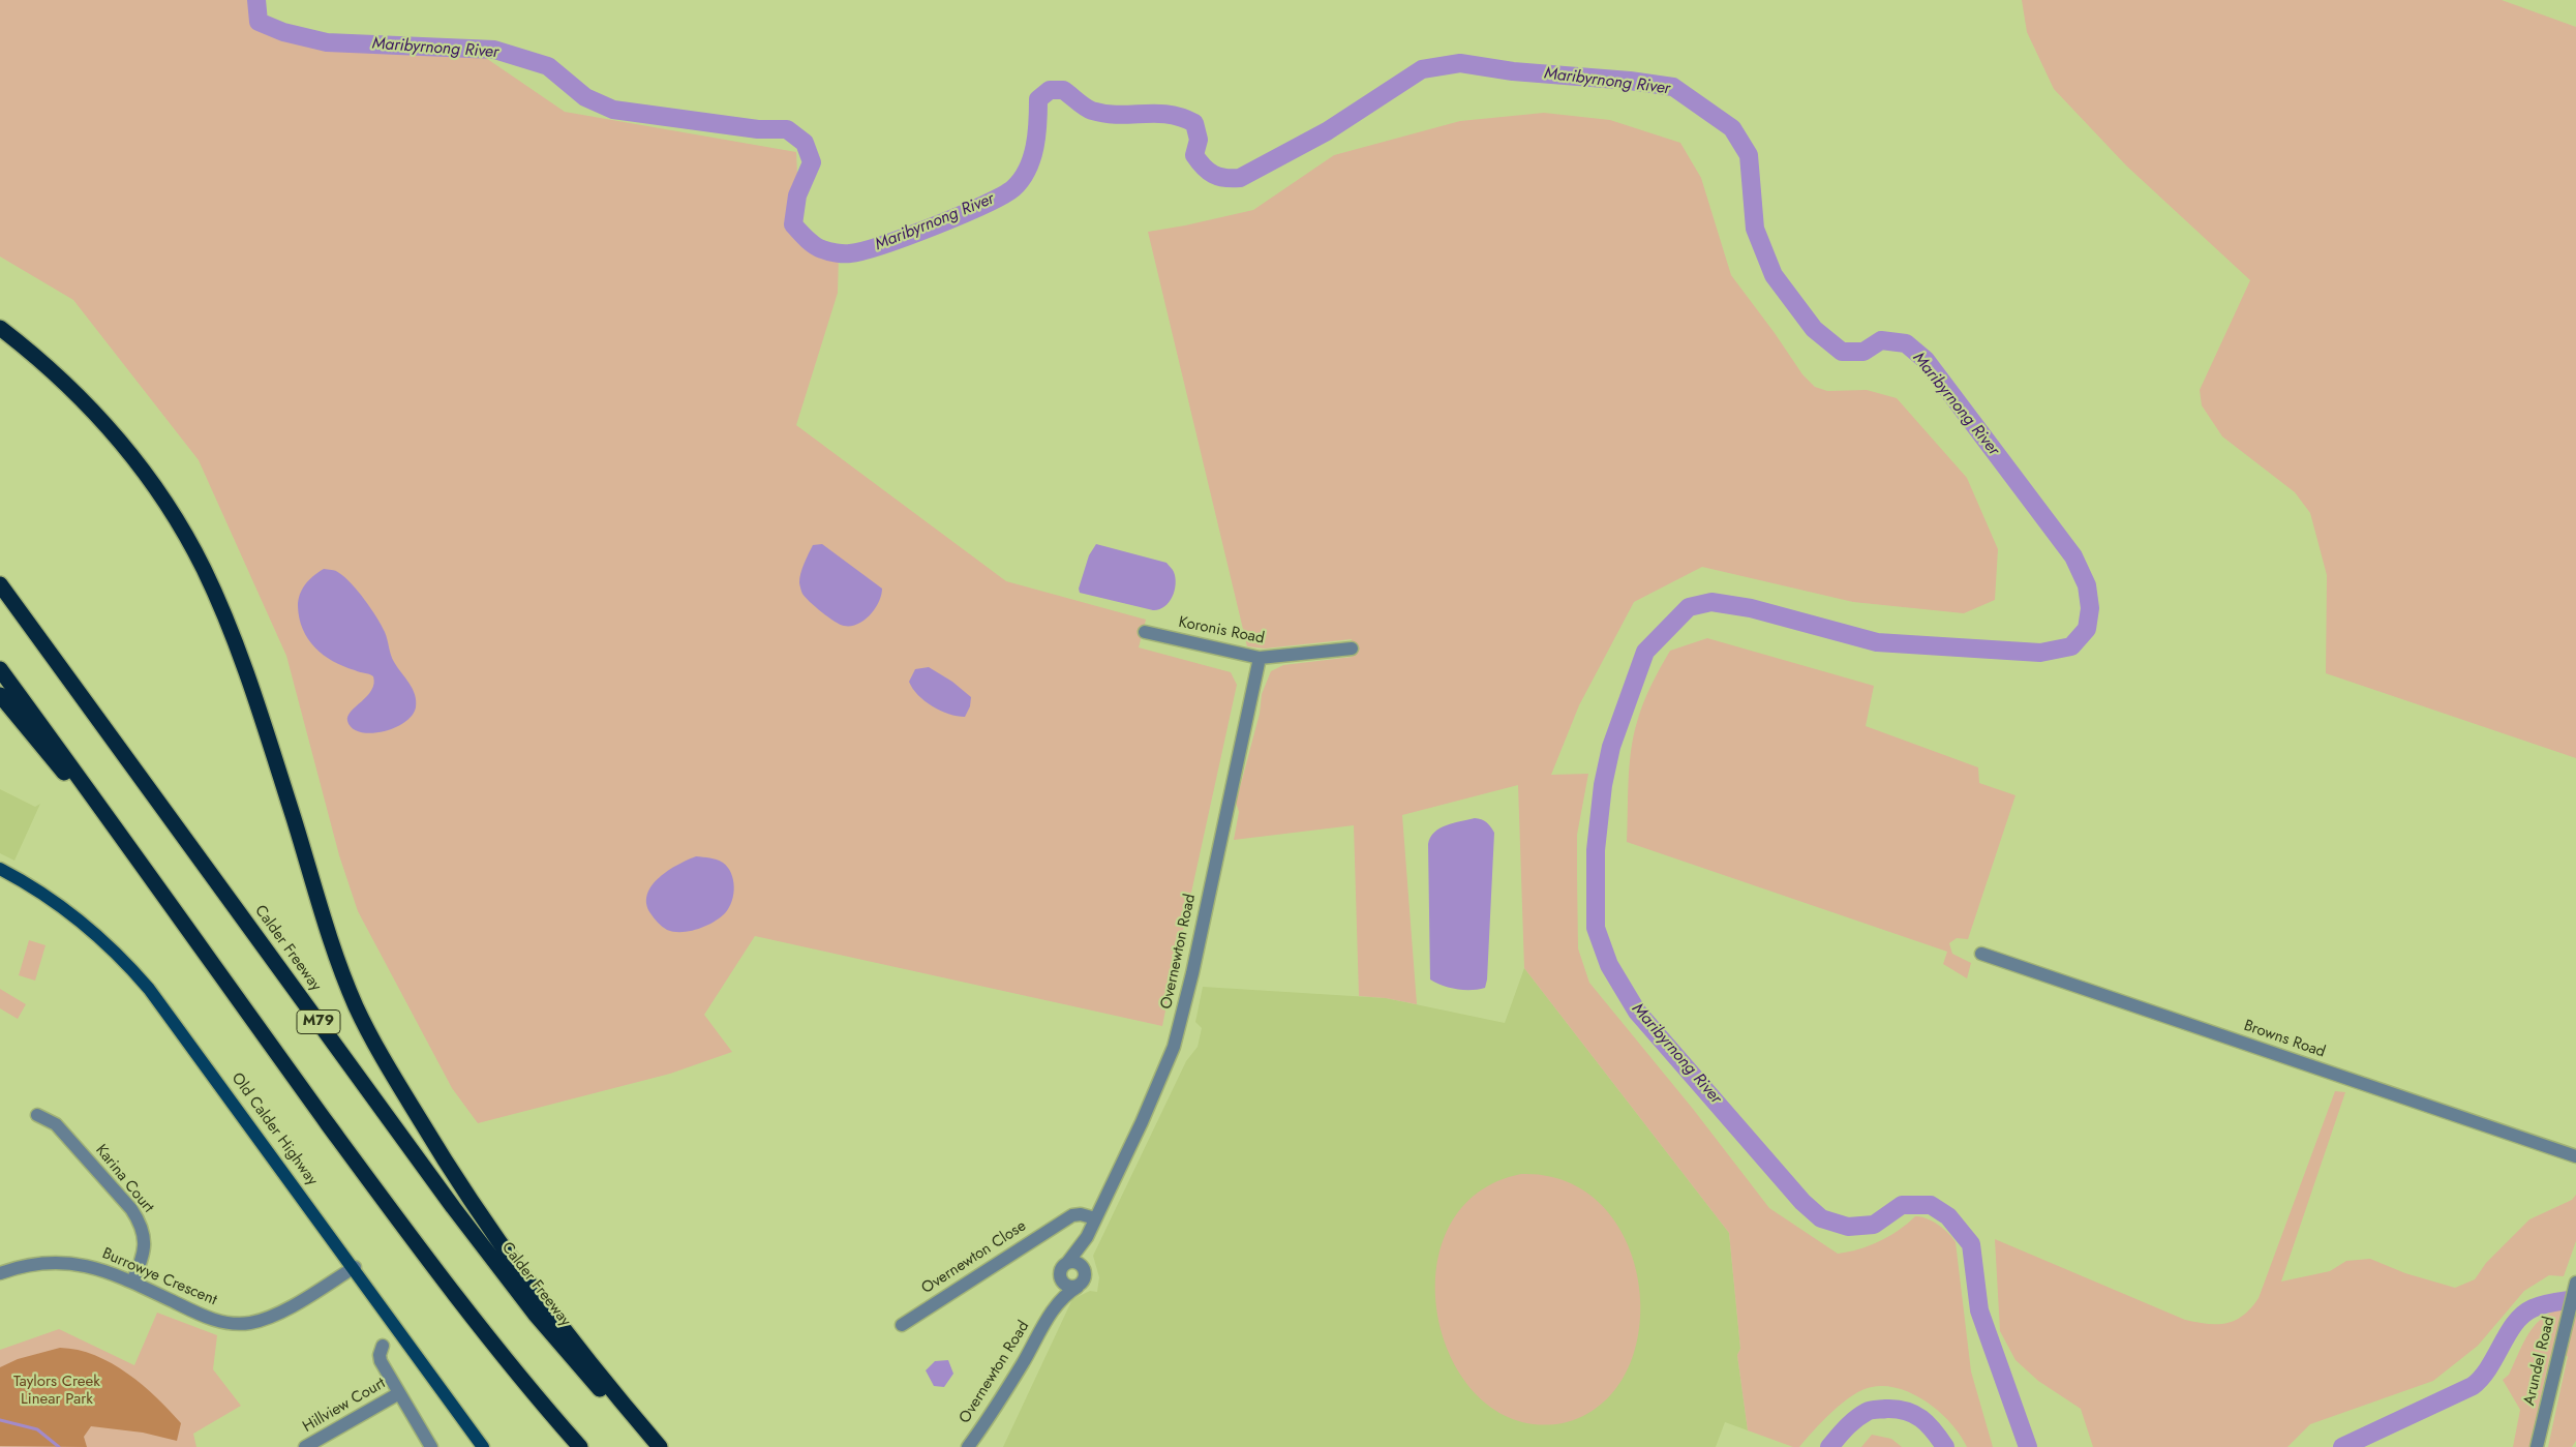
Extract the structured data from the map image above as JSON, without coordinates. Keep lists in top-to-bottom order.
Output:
{
  "streets": {
    "highway": ["Calder Freeway", "M79"],
    "main road": ["Old Calder Highway"],
    "street": [
      "Koronis Road",
      "Overnewton Road",
      "Browns Road",
      "Karina Court",
      "Overnewton Close",
      "Burrowye Crescent",
      "Arundel Road",
      "Hillview Court"
    ]
  },
  "crossings": [
    ["Koronis Road", "Overnewton Road"],
    ["Overnewton Road", "Overnewton Close"],
    ["Old Calder Highway", "Burrowye Crescent"],
    ["Karina Court", "Burrowye Crescent"]
  ],
  "water": ["Maribyrnong River"],
  "parks": ["Taylors Creek Linear Park"]
}
